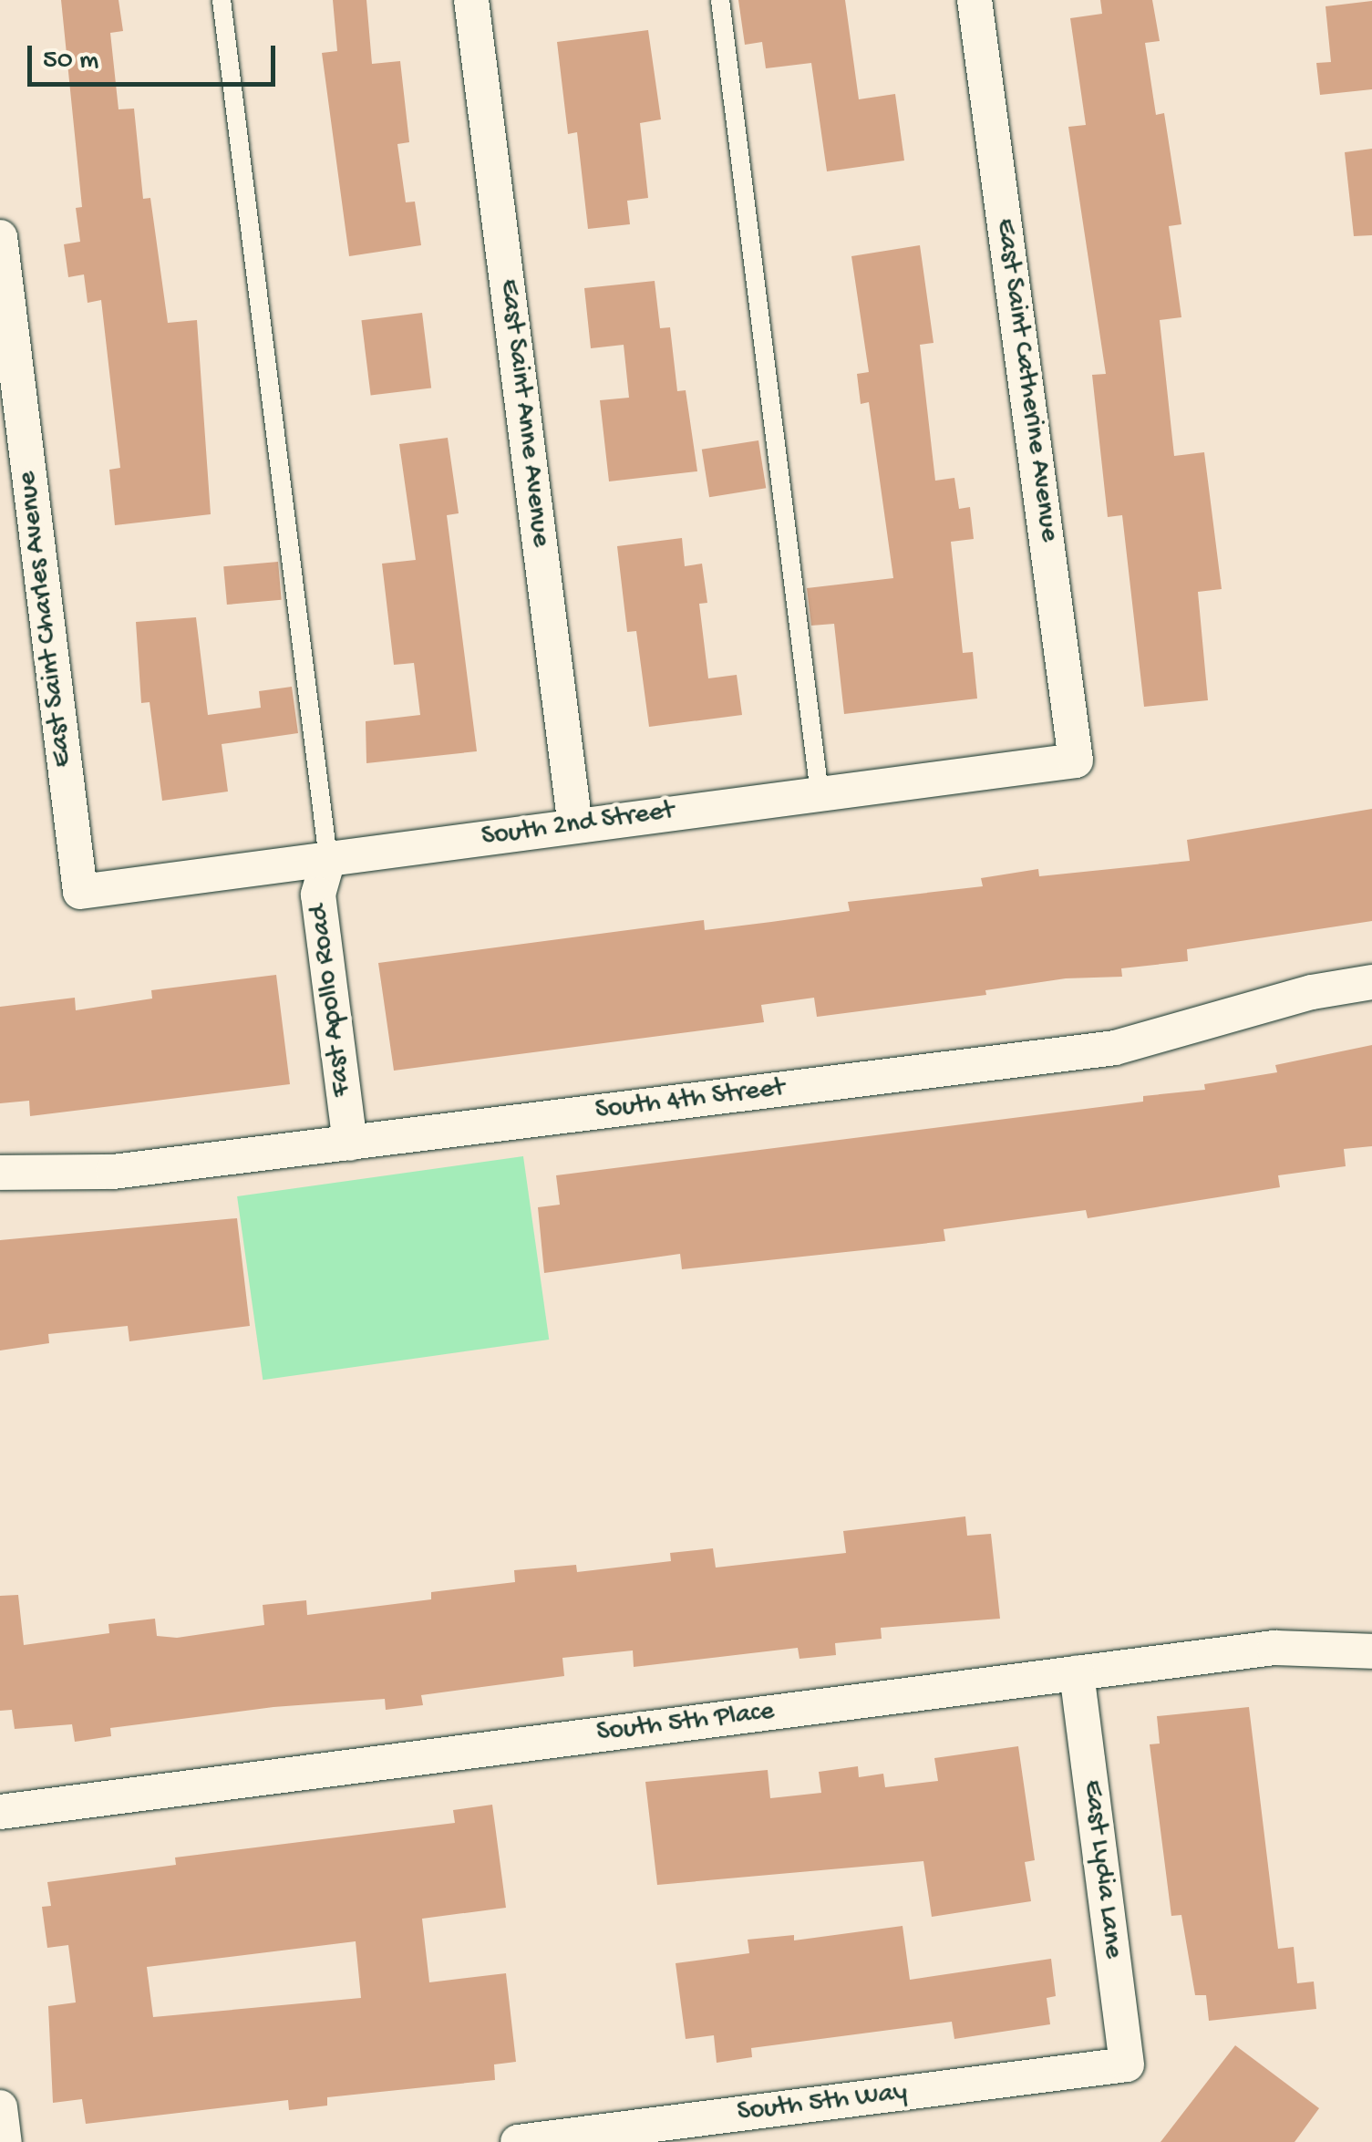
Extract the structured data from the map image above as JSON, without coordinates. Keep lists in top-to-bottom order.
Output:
{
  "streets": {
    "street": [
      "East Saint Catherine Avenue",
      "East Saint Anne Avenue",
      "East Saint Charles Avenue",
      "South 2nd Street",
      "Fast Apollo Road",
      "South 4th Street",
      "South 5th Place",
      "East Lydia Lane",
      "South 5th Way"
    ]
  },
  "crossings": [
    ["East Saint Catherine Avenue", "South 2nd Street"],
    ["East Saint Anne Avenue", "South 2nd Street"],
    ["East Saint Charles Avenue", "South 2nd Street"],
    ["South 2nd Street", "Fast Apollo Road"],
    ["Fast Apollo Road", "South 4th Street"],
    ["South 5th Place", "East Lydia Lane"],
    ["East Lydia Lane", "South 5th Way"]
  ],
  "scale_bar": "50 m"
}
